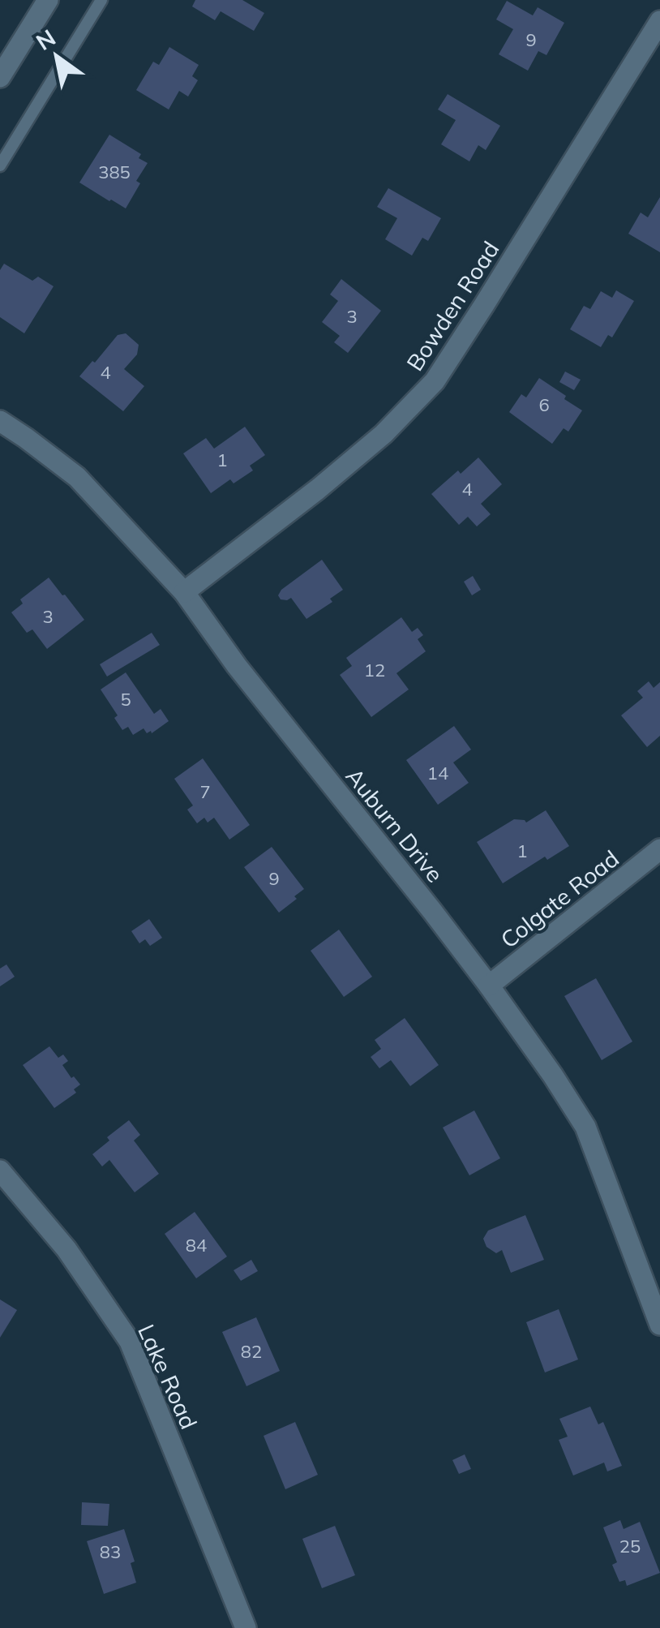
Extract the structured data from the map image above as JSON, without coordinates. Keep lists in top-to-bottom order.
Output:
{
  "streets": {
    "street": [
      "Bowden Road",
      "Auburn Drive",
      "Colgate Road",
      "Lake Road"
    ]
  },
  "crossings": [
    ["Bowden Road", "Auburn Drive"],
    ["Auburn Drive", "Colgate Road"]
  ],
  "house_numbers": [
    "9",
    "385",
    "3",
    "4",
    "6",
    "1",
    "4",
    "3",
    "12",
    "5",
    "14",
    "7",
    "1",
    "9",
    "84",
    "82",
    "25",
    "83"
  ],
  "north": "top left"
}
